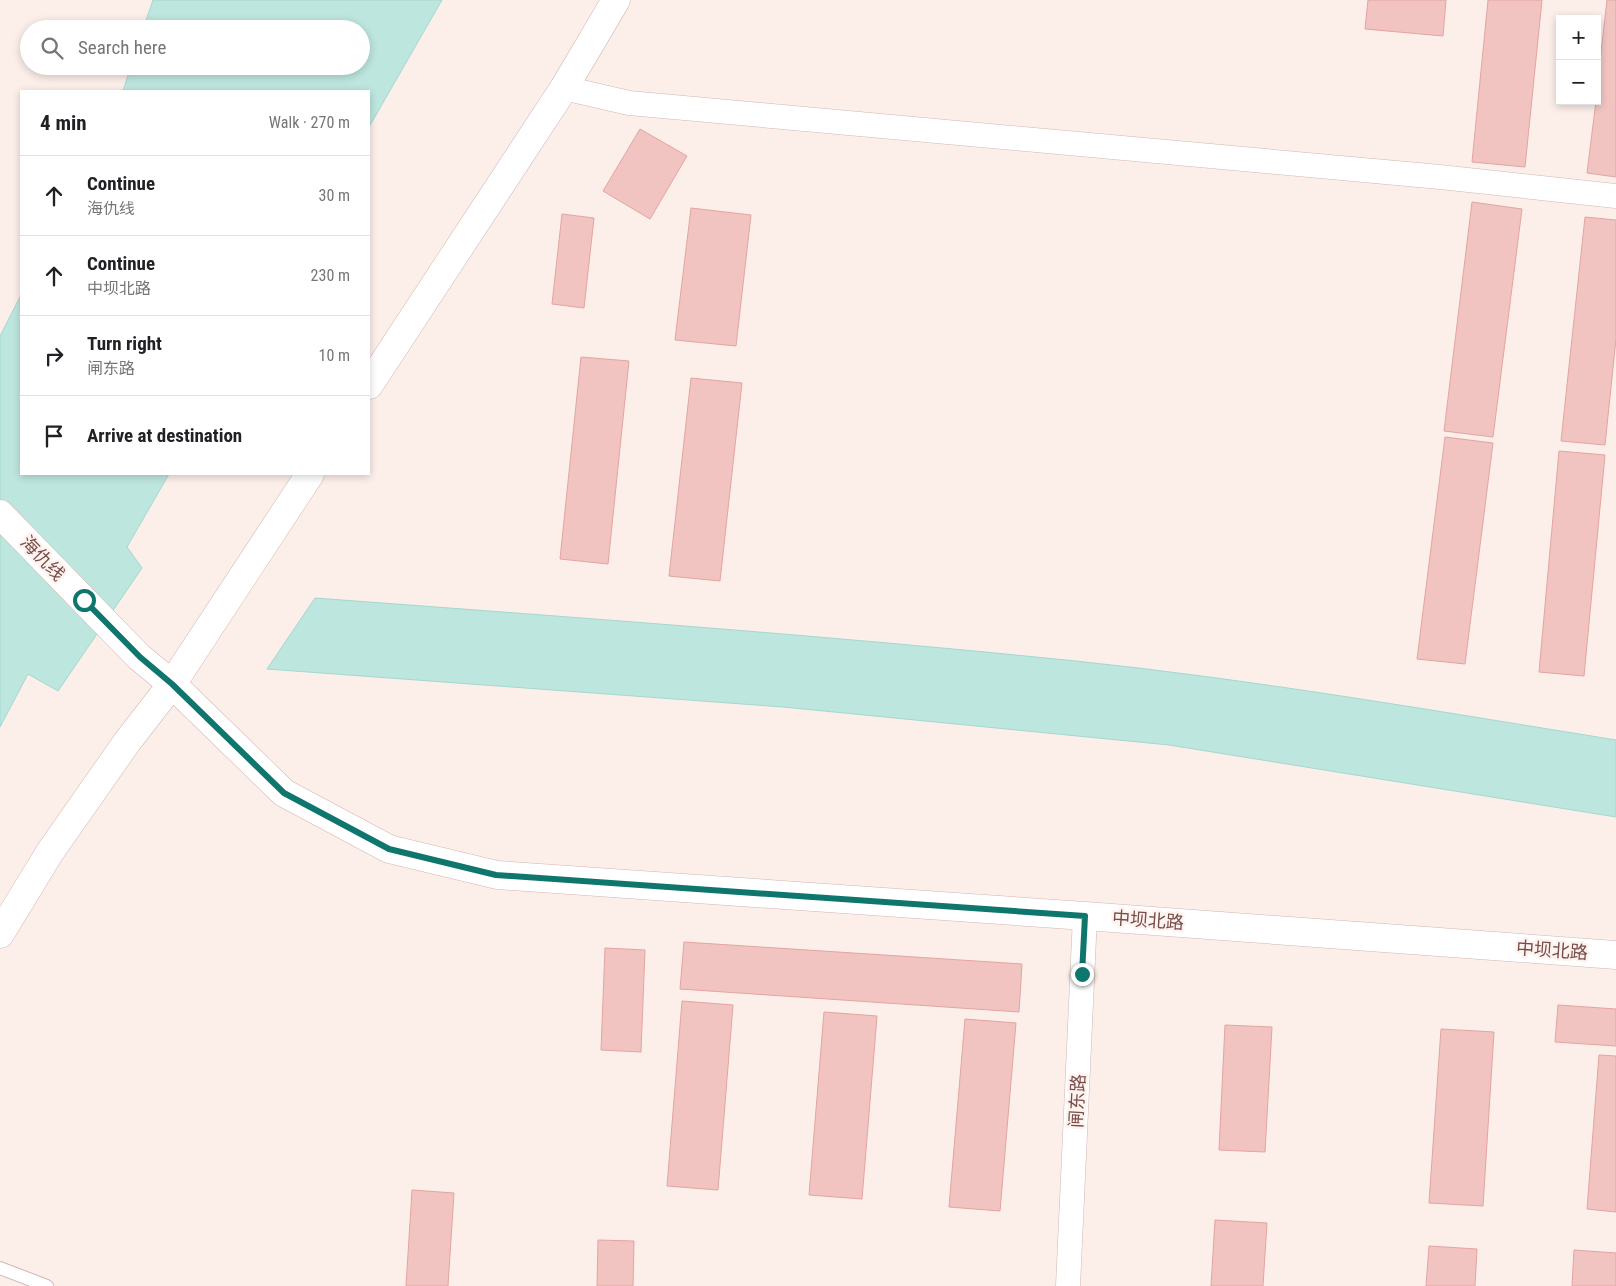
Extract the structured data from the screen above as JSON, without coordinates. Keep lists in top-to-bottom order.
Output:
{
  "streets": {
    "main road": ["海仇线", "中坝北路"],
    "street": ["闸东路"]
  },
  "crossings": [
    ["海仇线", "中坝北路"],
    ["中坝北路", "闸东路"]
  ],
  "page": {
    "map_buttons": ["+", "−"],
    "search": "Search here",
    "heading": ["4 min", "Walk · 270 m"],
    "list": [
      ["Continue", "海仇线", "30 m"],
      ["Continue", "中坝北路", "230 m"],
      ["Turn right", "闸东路", "10 m"],
      "Arrive at destination"
    ]
  }
}
